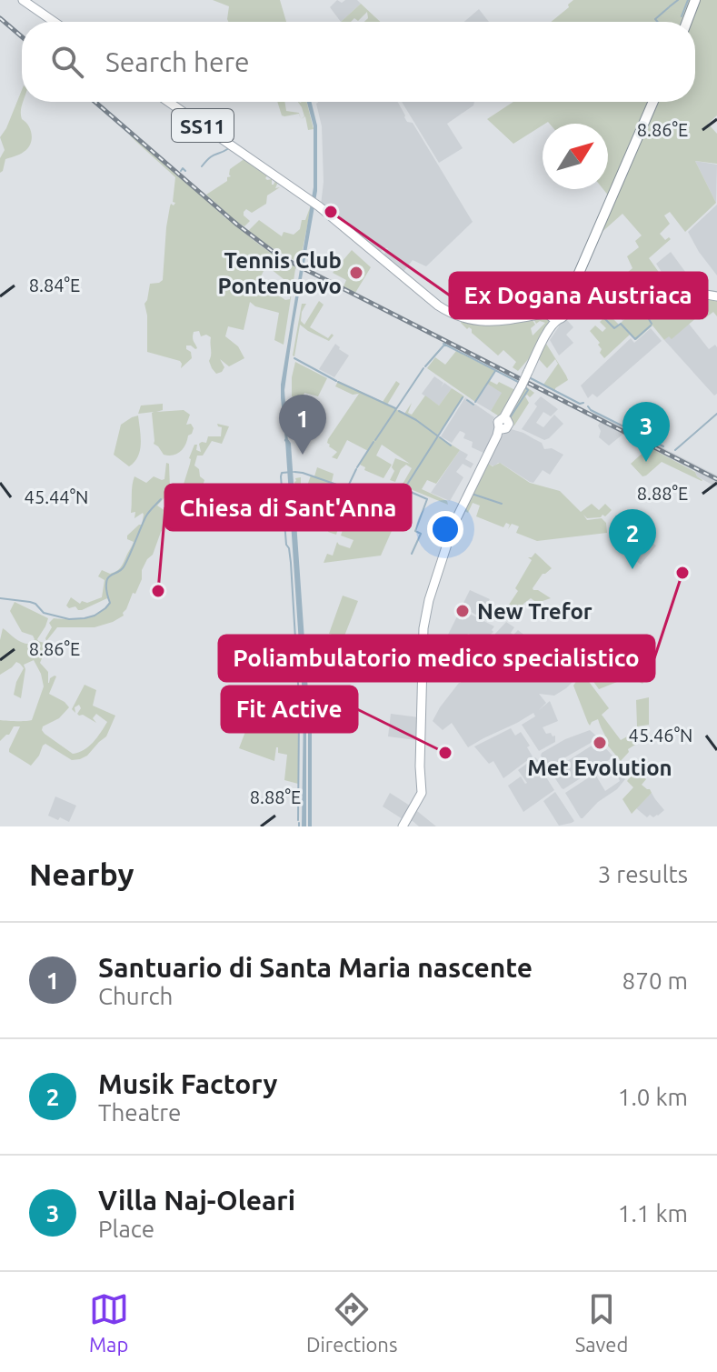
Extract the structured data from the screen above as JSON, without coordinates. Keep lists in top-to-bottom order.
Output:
{
  "streets": {
    "main road": ["SS11"]
  },
  "places": [
    "Ex Dogana Austriaca",
    "Tennis Club Pontenuovo",
    "Poliambulatorio medico specialistico",
    "Chiesa di Sant'Anna",
    "New Trefor",
    "Met Evolution",
    "Fit Active"
  ],
  "north": "top right",
  "page": {
    "search": "Search here",
    "pins": ["1", "3", "2"],
    "heading": ["Nearby", "3 results"],
    "list": [
      {
        "mark": "1",
        "name": "Santuario di Santa Maria nascente",
        "note": "Church",
        "value": "870 m"
      },
      {
        "mark": "2",
        "name": "Musik Factory",
        "note": "Theatre",
        "value": "1.0 km"
      },
      {
        "mark": "3",
        "name": "Villa Naj-Oleari",
        "note": "Place",
        "value": "1.1 km"
      }
    ],
    "nav": ["Map", "Directions", "Saved"]
  },
  "coordinates": [
    "8.86°E",
    "8.84°E",
    "8.88°E",
    "45.44°N",
    "45.46°N"
  ]
}
